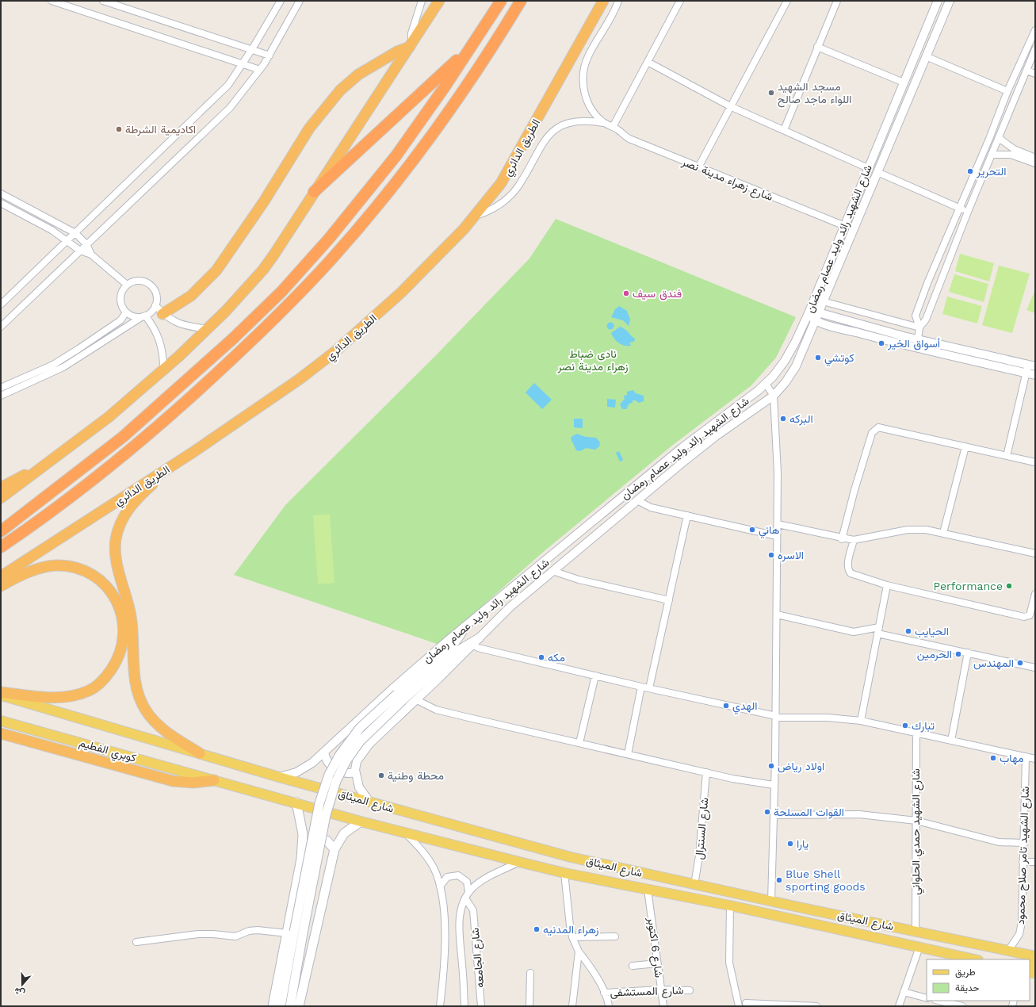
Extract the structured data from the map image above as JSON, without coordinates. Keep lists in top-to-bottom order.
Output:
{
  "streets": {
    "highway": ["الطريق الدائري"],
    "main road": ["كوبري الفطيم", "شارع الميثاق"],
    "street": [
      "شارع زهراء مدينة نصر",
      "شارع الشهيد رائد وليد عصام رمضان",
      "شارع السنترال",
      "شارع الشهيد حمدي الحلواني",
      "شارع الشهيد تامر صلاح محمود",
      "شارع 6 اكتوبر",
      "شارع الجامعه",
      "شارع المستشفى"
    ]
  },
  "crossings": [
    ["شارع زهراء مدينة نصر", "شارع الشهيد رائد وليد عصام رمضان"],
    ["شارع الشهيد رائد وليد عصام رمضان", "شارع الميثاق"],
    ["كوبري الفطيم", "شارع الميثاق"],
    ["شارع الميثاق", "شارع السنترال"],
    ["شارع الميثاق", "شارع الشهيد حمدي الحلواني"],
    ["شارع الميثاق", "شارع الشهيد تامر صلاح محمود"],
    ["شارع الميثاق", "شارع 6 اكتوبر"],
    ["شارع 6 اكتوبر", "شارع المستشفى"]
  ],
  "parks": ["نادى ضباط زهراء مدينة نصر"],
  "places": [
    "مسجد الشهيد اللواء ماجد صالح",
    "اكاديمية الشرطة",
    "التحرير",
    "فندق سيف",
    "أسواق الخير",
    "كوتشي",
    "البركه",
    "هاني",
    "الاسره",
    "Performance",
    "الحيايب",
    "الحرمين",
    "مكه",
    "المهندس",
    "الهدي",
    "تبارك",
    "مهاب",
    "اولاد رياض",
    "محطة وطنية",
    "القوات المسلحة",
    "يارا",
    "Blue Shell sporting goods",
    "زهراء المدنيه"
  ],
  "legend": ["طريق", "حديقة"],
  "north": "bottom"
}
